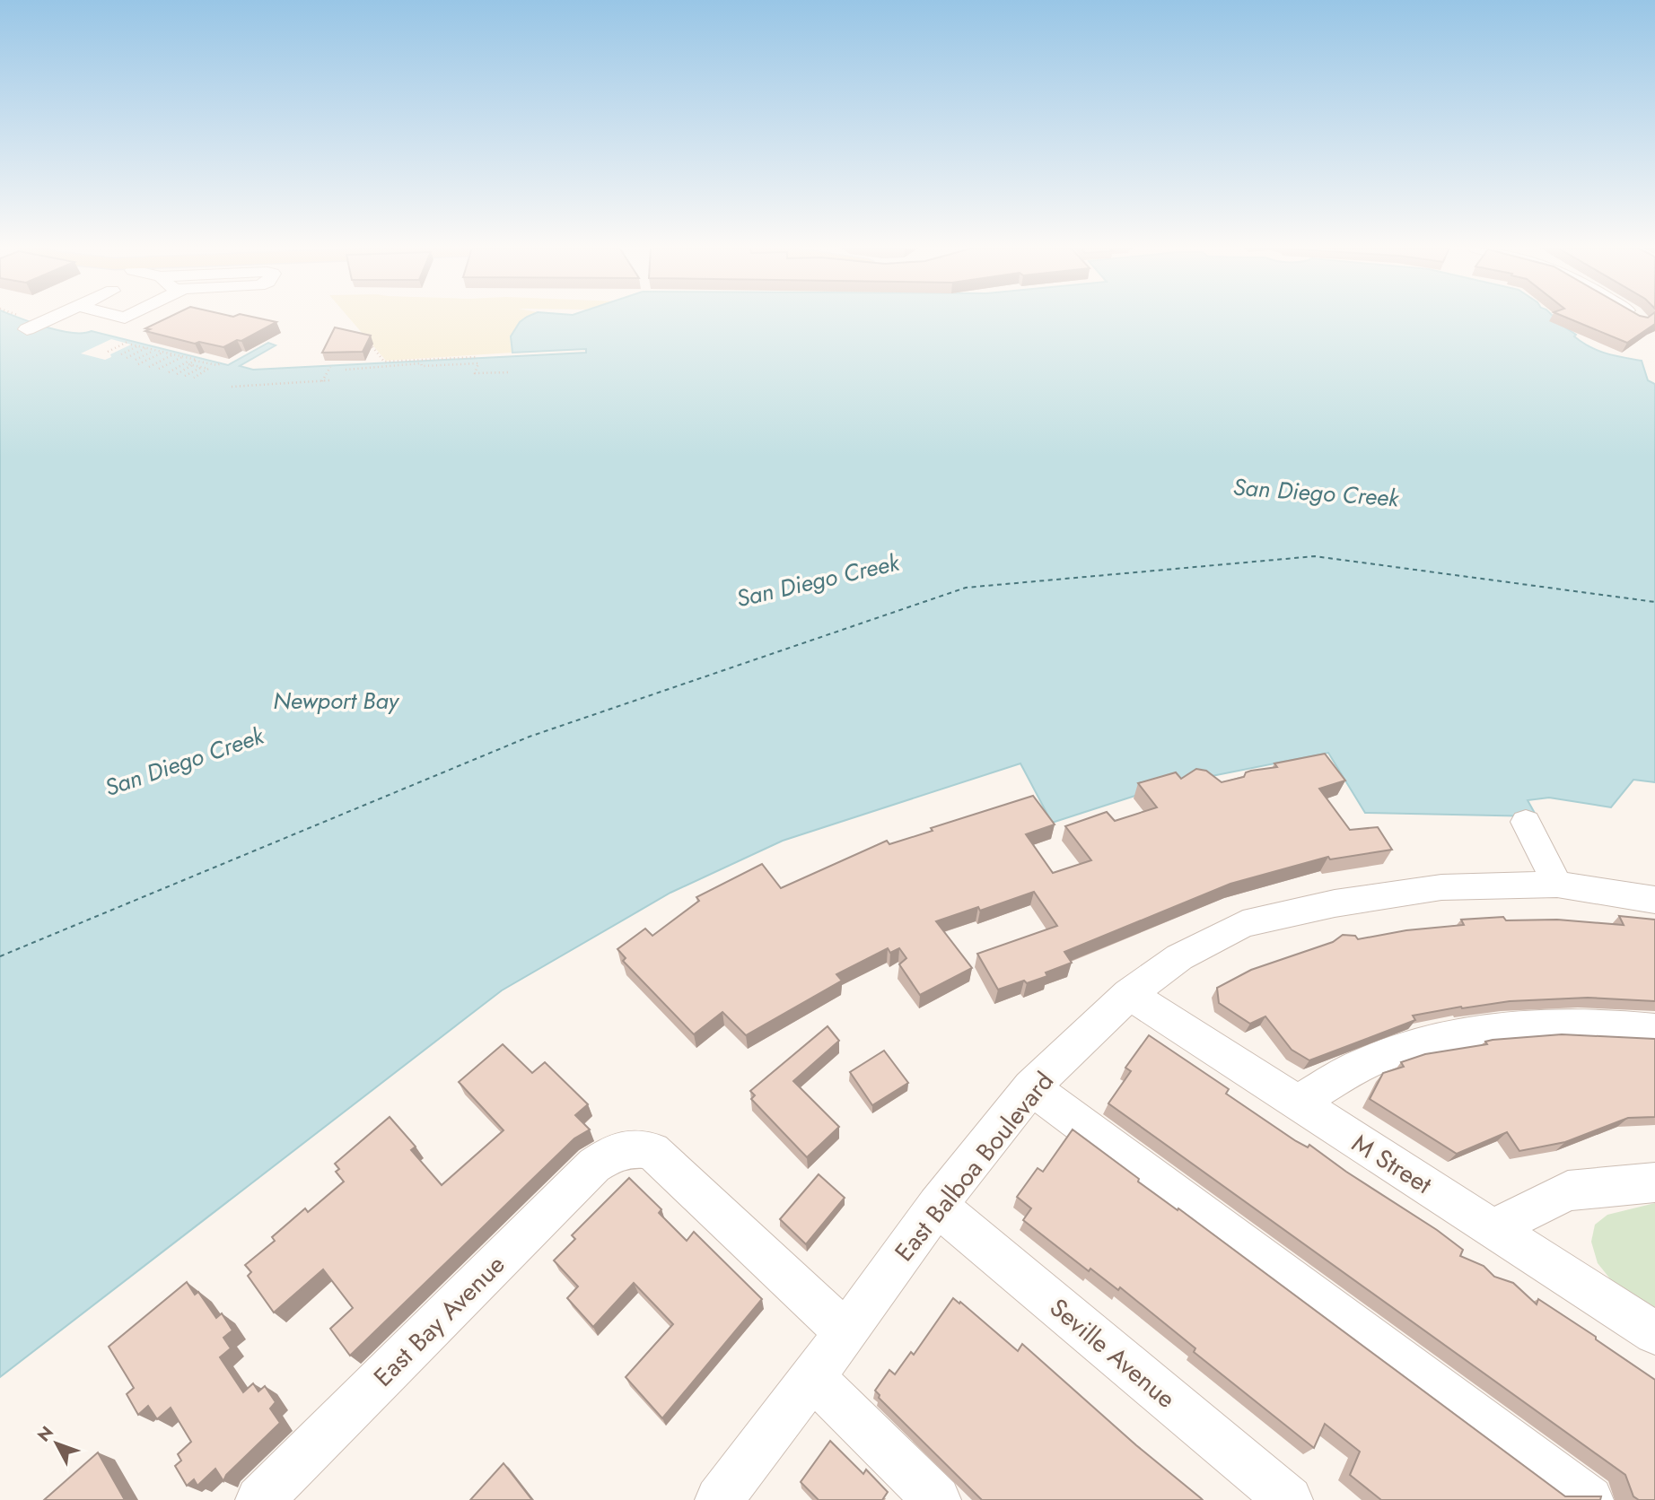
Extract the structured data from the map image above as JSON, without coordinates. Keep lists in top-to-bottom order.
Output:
{
  "streets": {
    "street": [
      "M Street",
      "East Balboa Boulevard",
      "East Bay Avenue",
      "Seville Avenue"
    ]
  },
  "crossings": [
    ["M Street", "East Balboa Boulevard"],
    ["East Balboa Boulevard", "East Bay Avenue"],
    ["East Balboa Boulevard", "Seville Avenue"]
  ],
  "water": ["San Diego Creek", "Newport Bay"],
  "north": "top left"
}
